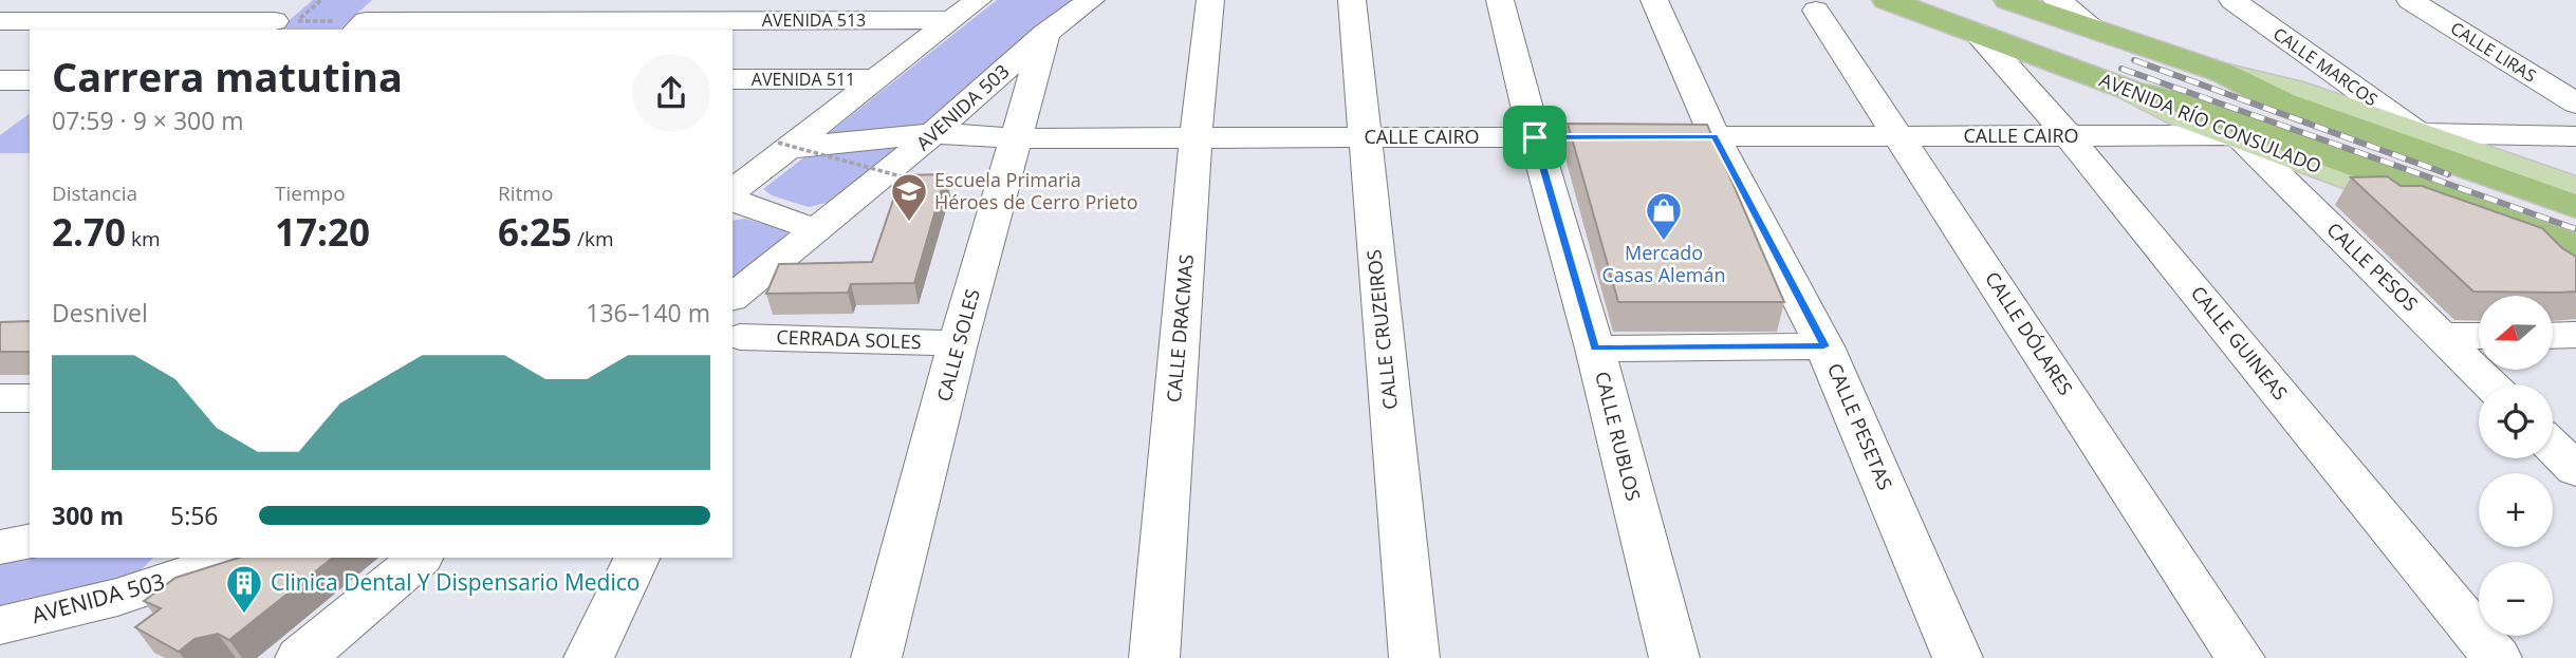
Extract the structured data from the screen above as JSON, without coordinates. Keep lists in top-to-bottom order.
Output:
{
  "streets": {
    "highway": ["AVENIDA RÍO CONSULADO"],
    "street": [
      "AVENIDA 513",
      "CALLE LIRAS",
      "CALLE MARCOS",
      "AVENIDA 511",
      "AVENIDA 503",
      "CALLE CAIRO",
      "CALLE PESOS",
      "CALLE DRACMAS",
      "CALLE CRUZEIROS",
      "CALLE DÓLARES",
      "CERRADA SOLES",
      "CALLE GUINEAS",
      "CALLE SOLES",
      "CALLE PESETAS",
      "CALLE RUBLOS"
    ]
  },
  "crossings": [
    ["AVENIDA 503", "CALLE CAIRO"],
    ["AVENIDA 503", "CALLE SOLES"],
    ["AVENIDA RÍO CONSULADO", "CALLE CAIRO"],
    ["AVENIDA RÍO CONSULADO", "CALLE PESOS"],
    ["AVENIDA RÍO CONSULADO", "CALLE GUINEAS"],
    ["CALLE CAIRO", "CALLE PESOS"],
    ["CALLE CAIRO", "CALLE DRACMAS"],
    ["CALLE CAIRO", "CALLE CRUZEIROS"],
    ["CALLE CAIRO", "CALLE DÓLARES"],
    ["CALLE CAIRO", "CALLE GUINEAS"],
    ["CALLE CAIRO", "CALLE SOLES"],
    ["CALLE CAIRO", "CALLE PESETAS"],
    ["CALLE CAIRO", "CALLE RUBLOS"],
    ["CERRADA SOLES", "CALLE SOLES"]
  ],
  "places": {
    "school or university": ["Escuela Primaria Héroes de Cerro Prieto"],
    "shop": ["Mercado Casas Alemán"],
    "building": ["Clinica Dental Y Dispensario Medico"]
  },
  "north": "left",
  "page": {
    "heading": ["Carrera matutina", "07:59 · 9 × 300 m"],
    "stats": [
      ["Distancia", "2.70 km"],
      ["Tiempo", "17:20"],
      ["Ritmo", "6:25 /km"]
    ],
    "chart": ["Desnivel", "136–140 m"],
    "map_buttons": ["+", "−"],
    "list": [
      {
        "name": "300 m",
        "note": "5:56"
      }
    ]
  }
}
